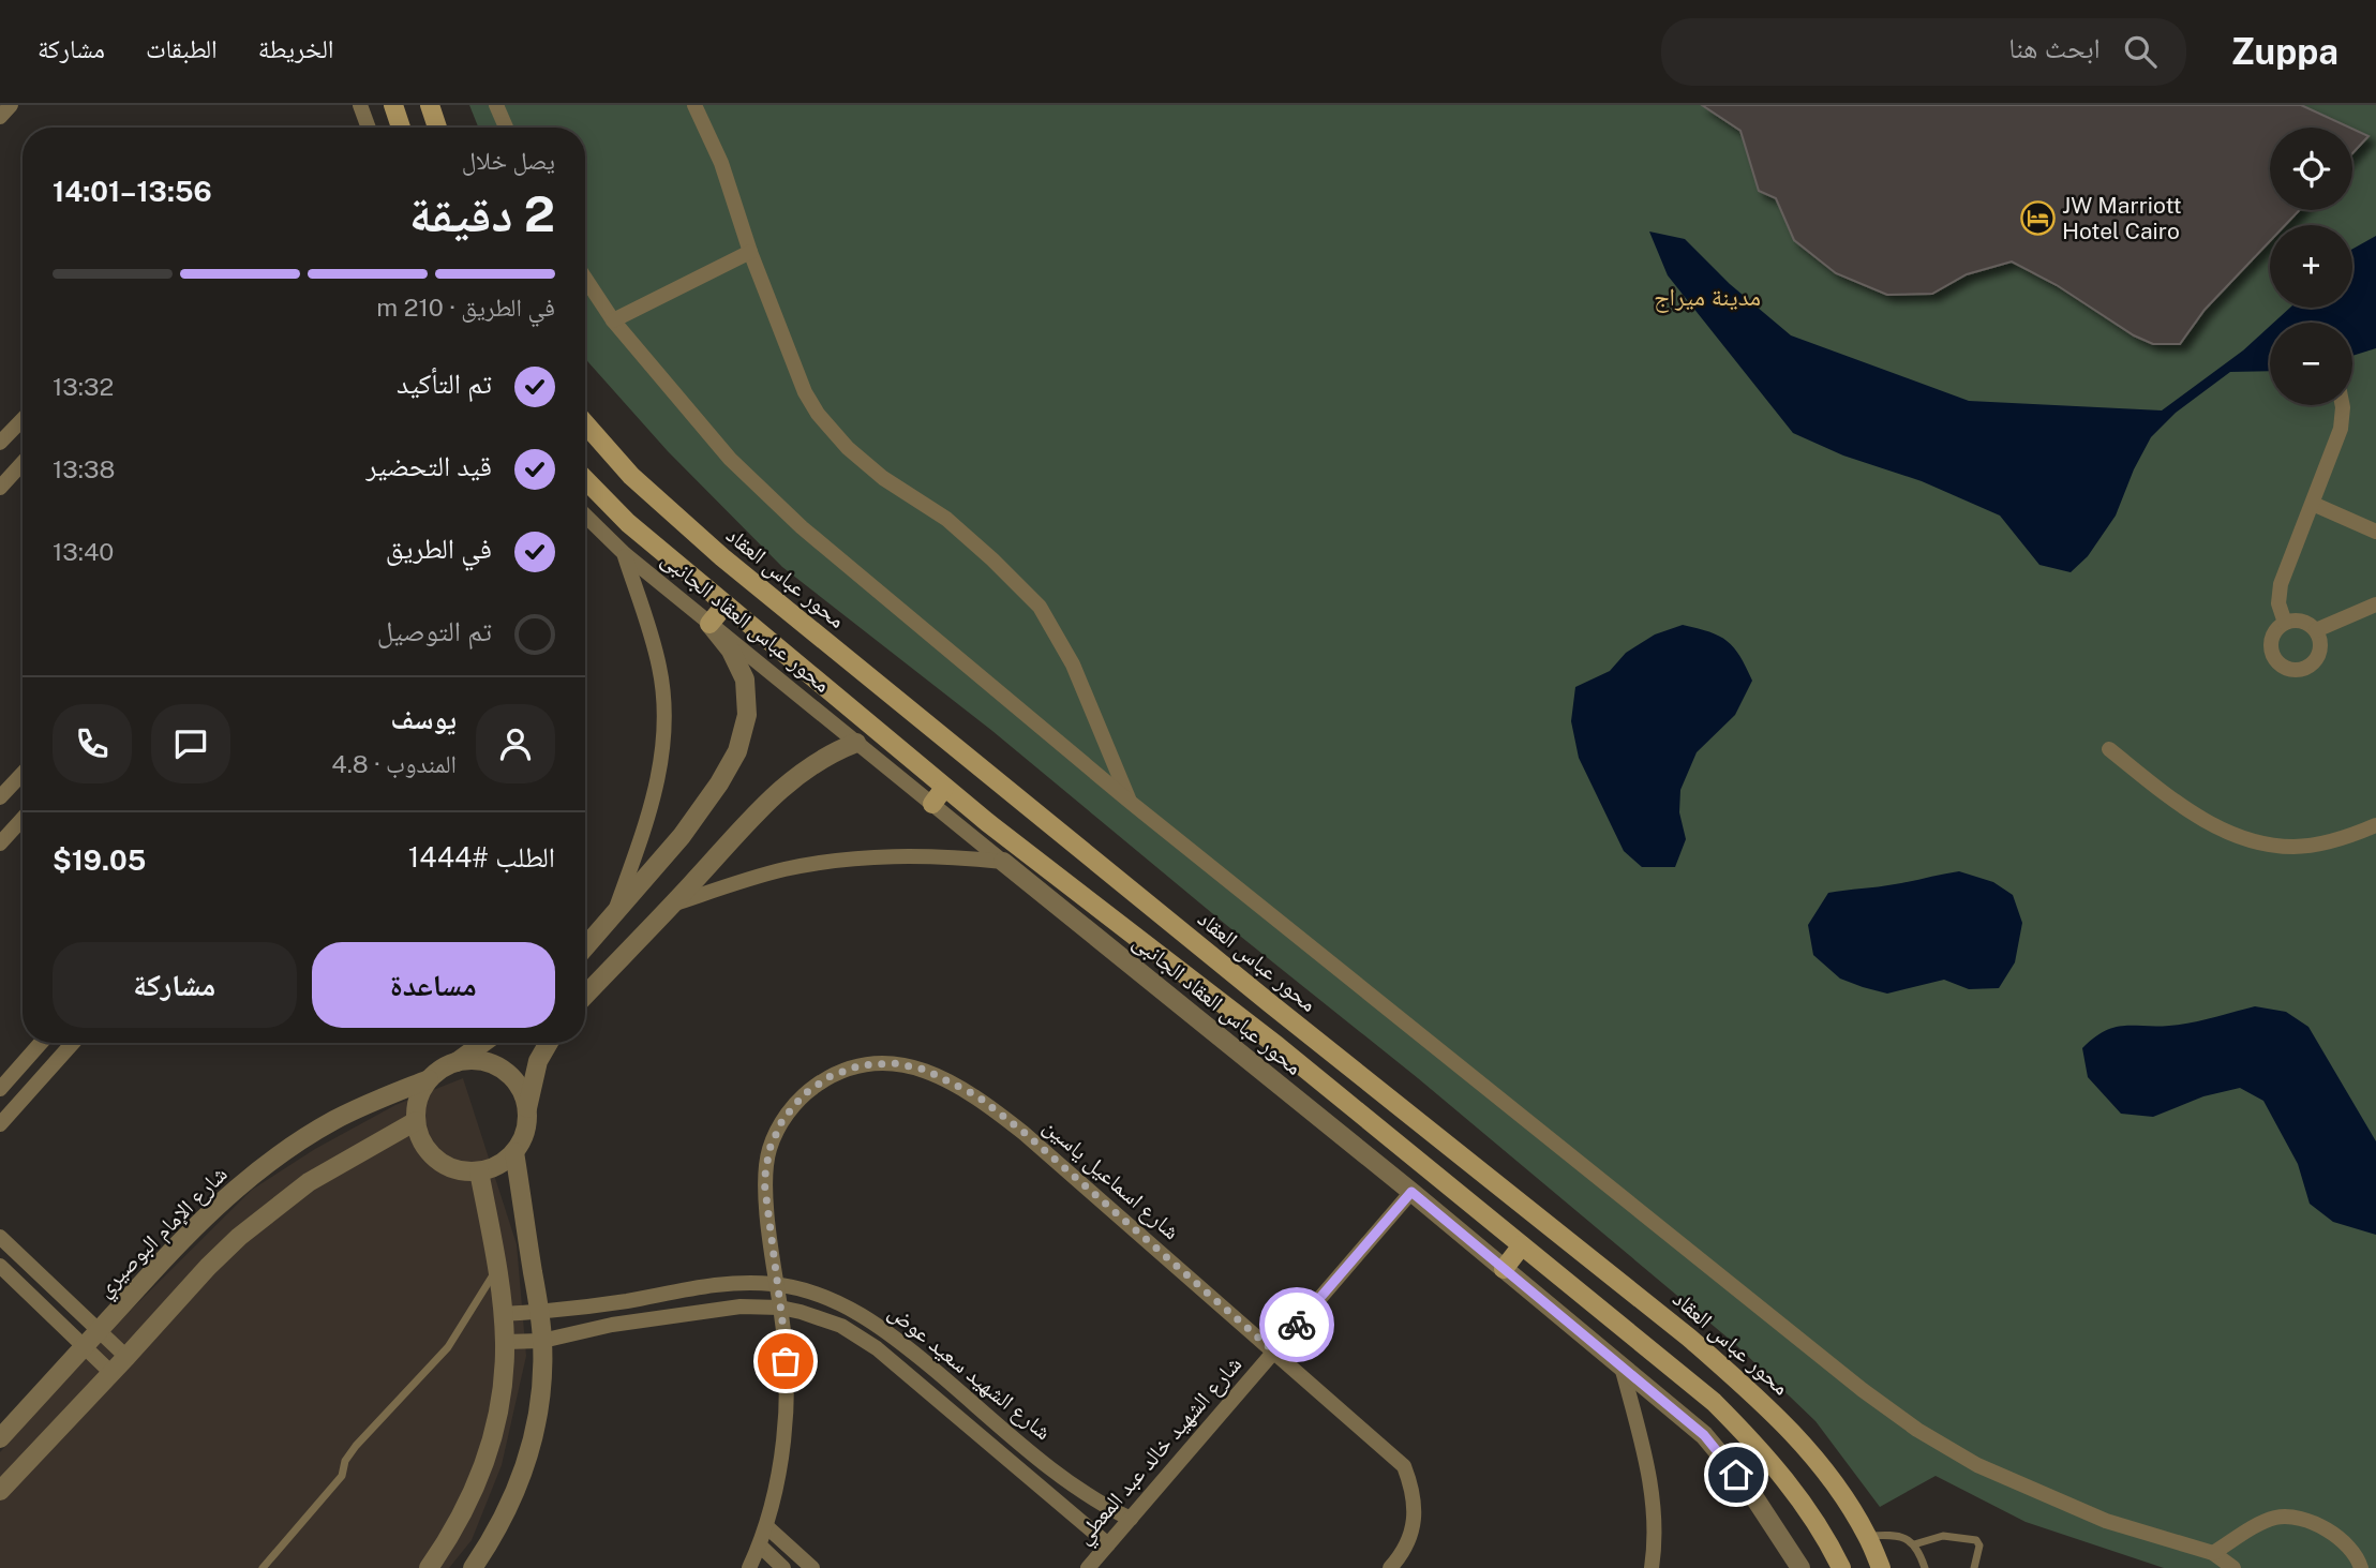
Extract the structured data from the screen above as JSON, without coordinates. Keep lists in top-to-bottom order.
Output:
{
  "streets": {
    "main road": ["محور عباس العقاد"],
    "street": [
      "محور عباس العقاد الجانبى",
      "شارع اسماعيل ياسين",
      "شارع الإمام البوصيري",
      "شارع الشهيد سعيد عوض",
      "شارع الشهيد خالد عبد المعطي"
    ]
  },
  "crossings": [
    ["محور عباس العقاد الجانبى", "شارع الشهيد خالد عبد المعطي"],
    ["شارع اسماعيل ياسين", "شارع الشهيد سعيد عوض"],
    ["شارع اسماعيل ياسين", "شارع الشهيد خالد عبد المعطي"],
    ["شارع الشهيد سعيد عوض", "شارع الشهيد خالد عبد المعطي"]
  ],
  "districts": ["مدينة ميراج"],
  "places": {
    "hotel": ["JW Marriott Hotel Cairo"]
  },
  "page": {
    "header": "Zuppa",
    "search": "ابحث هنا",
    "nav": ["الخريطة", "الطبقات", "مشاركة"],
    "map_buttons": ["+", "−"],
    "heading": ["2 دقيقة", "يصل خلال", "13:56–14:01"],
    "panel": [
      "يوسف",
      "المندوب · 4.8",
      "الطلب #1444",
      "$19.05"
    ],
    "bar": "في الطريق · 210 m",
    "list": [
      ["تم التأكيد", "13:32"],
      ["قيد التحضير", "13:38"],
      ["في الطريق", "13:40"],
      "تم التوصيل"
    ],
    "buttons": ["مساعدة", "مشاركة"]
  }
}
